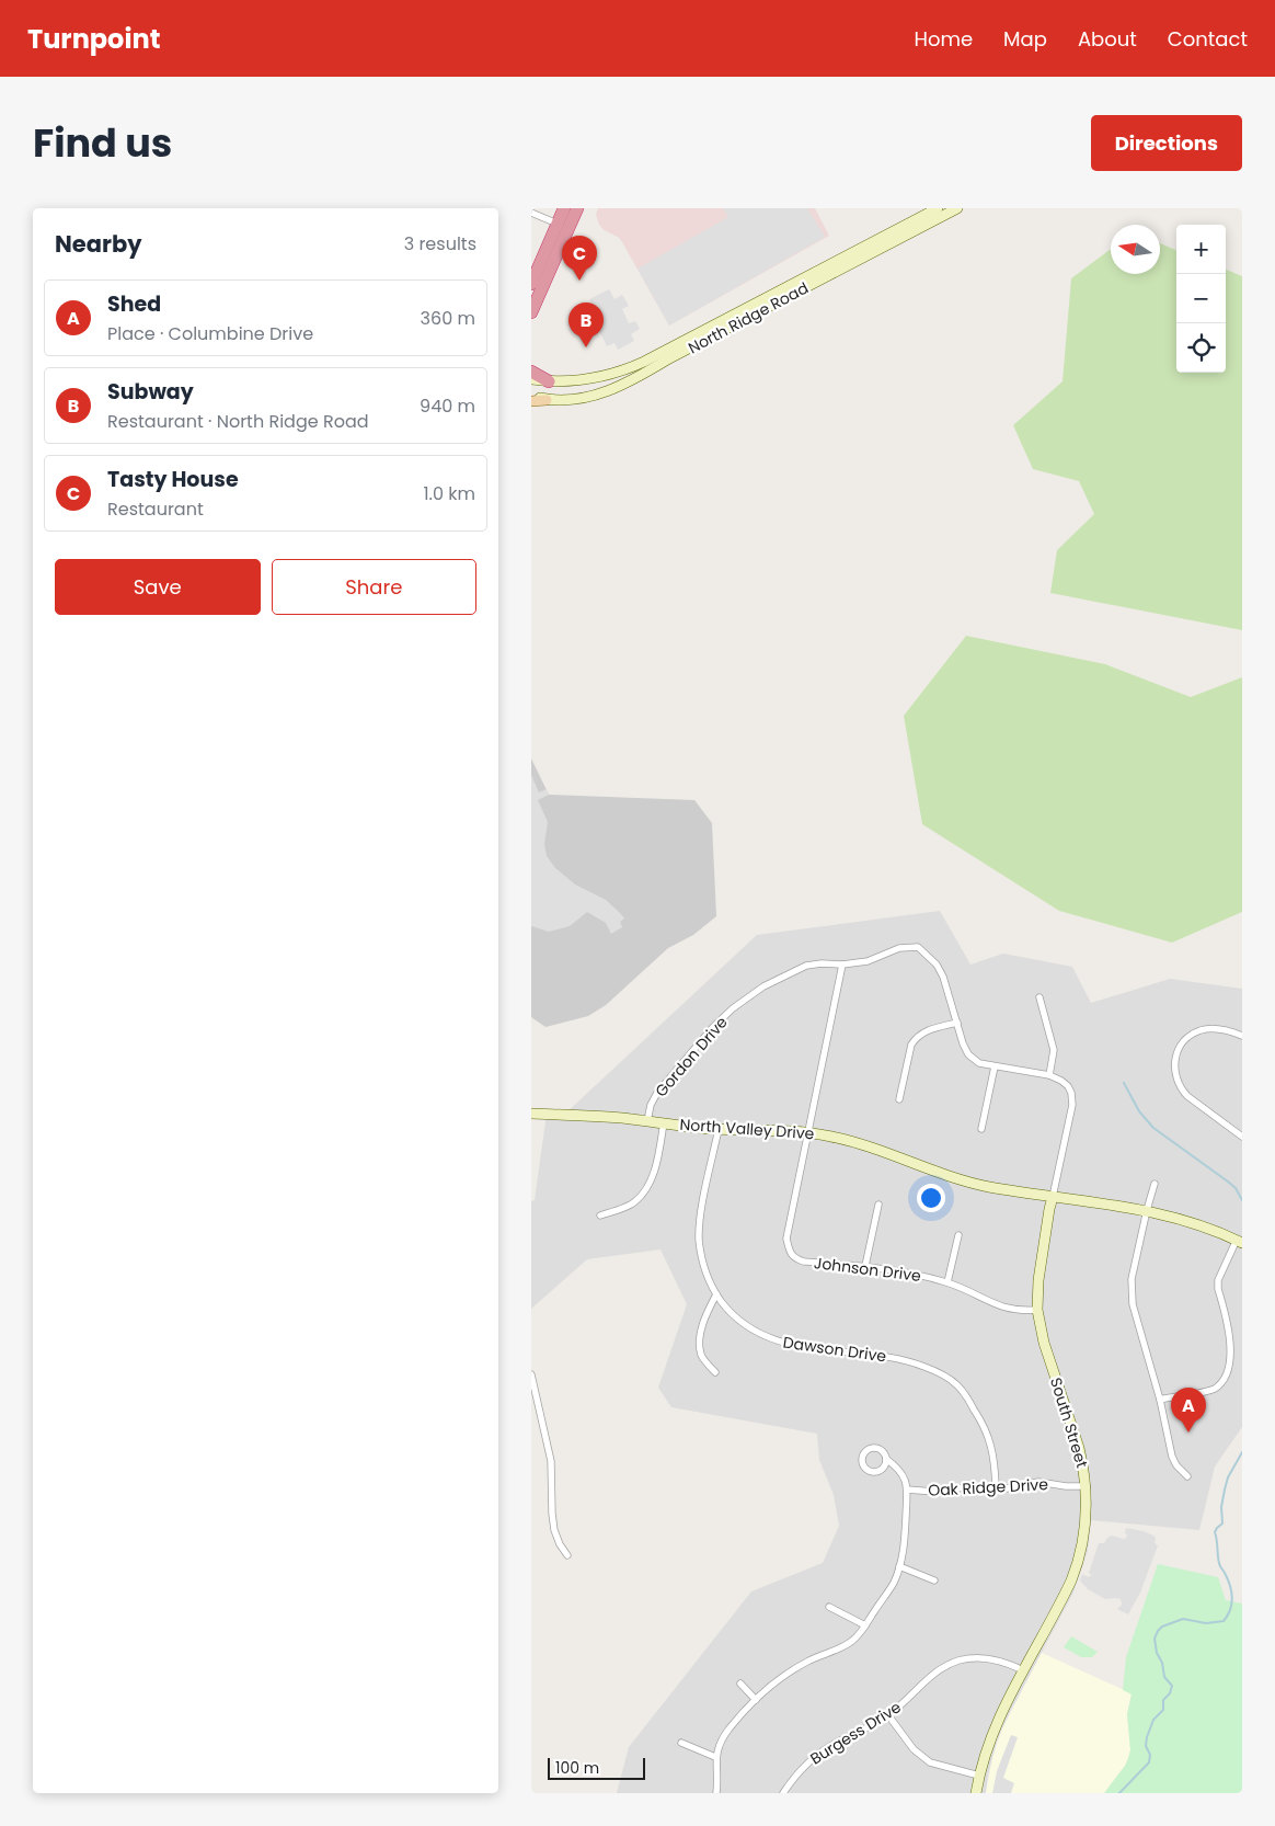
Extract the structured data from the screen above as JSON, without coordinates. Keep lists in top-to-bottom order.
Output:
{
  "streets": {
    "street": [
      "North Ridge Road",
      "Gordon Drive",
      "North Valley Drive",
      "Johnson Drive",
      "Dawson Drive",
      "South Street",
      "Oak Ridge Drive",
      "Burgess Drive"
    ]
  },
  "crossings": [
    ["Gordon Drive", "North Valley Drive"],
    ["Gordon Drive", "Johnson Drive"],
    ["Gordon Drive", "South Street"],
    ["North Valley Drive", "Johnson Drive"],
    ["North Valley Drive", "Dawson Drive"],
    ["North Valley Drive", "South Street"],
    ["Johnson Drive", "South Street"],
    ["Dawson Drive", "Oak Ridge Drive"],
    ["South Street", "Oak Ridge Drive"],
    ["South Street", "Burgess Drive"]
  ],
  "scale_bar": "100 m",
  "north": "left",
  "page": {
    "header": "Turnpoint",
    "nav": [
      "Home",
      "Map",
      "About",
      "Contact"
    ],
    "title": "Find us",
    "buttons": [
      "Directions",
      ["Save", "Share"]
    ],
    "heading": ["Nearby", "3 results"],
    "map_buttons": ["+", "−"],
    "pins": ["C", "B", "A"],
    "list": [
      {
        "mark": "A",
        "name": "Shed",
        "note": "Place · Columbine Drive",
        "value": "360 m"
      },
      {
        "mark": "B",
        "name": "Subway",
        "note": "Restaurant · North Ridge Road",
        "value": "940 m"
      },
      {
        "mark": "C",
        "name": "Tasty House",
        "note": "Restaurant",
        "value": "1.0 km"
      }
    ],
    "scale": "100 m"
  }
}
